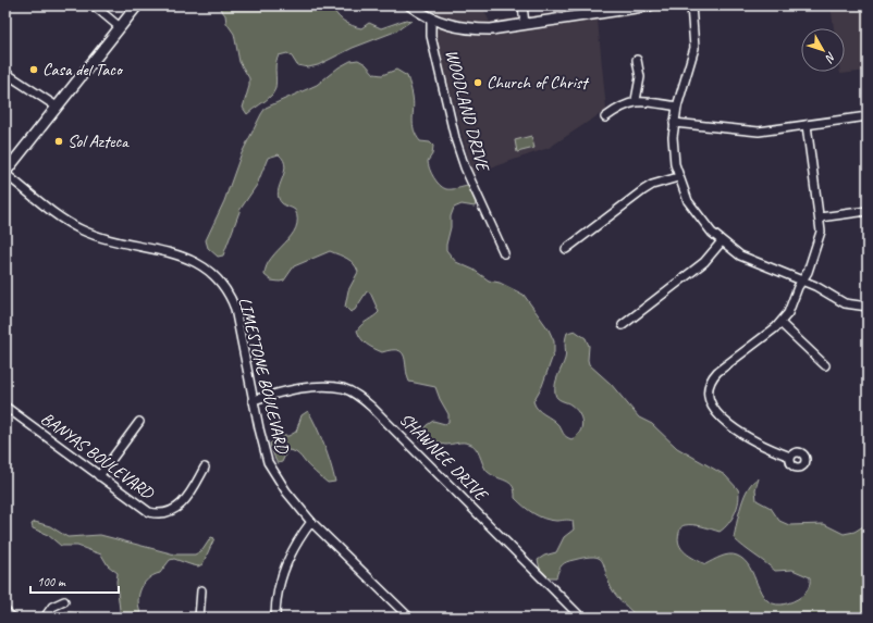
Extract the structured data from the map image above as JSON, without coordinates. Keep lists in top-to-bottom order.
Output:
{
  "streets": {
    "street": [
      "WOODLAND DRIVE",
      "LIMESTONE BOULEVARD",
      "BANYAS BOULEVARD",
      "SHAWNEE DRIVE"
    ]
  },
  "crossings": [
    ["LIMESTONE BOULEVARD", "SHAWNEE DRIVE"]
  ],
  "places": ["Casa del Taco", "Church of Christ", "Sol Azteca"],
  "scale_bar": "100 m",
  "north": "bottom right"
}
